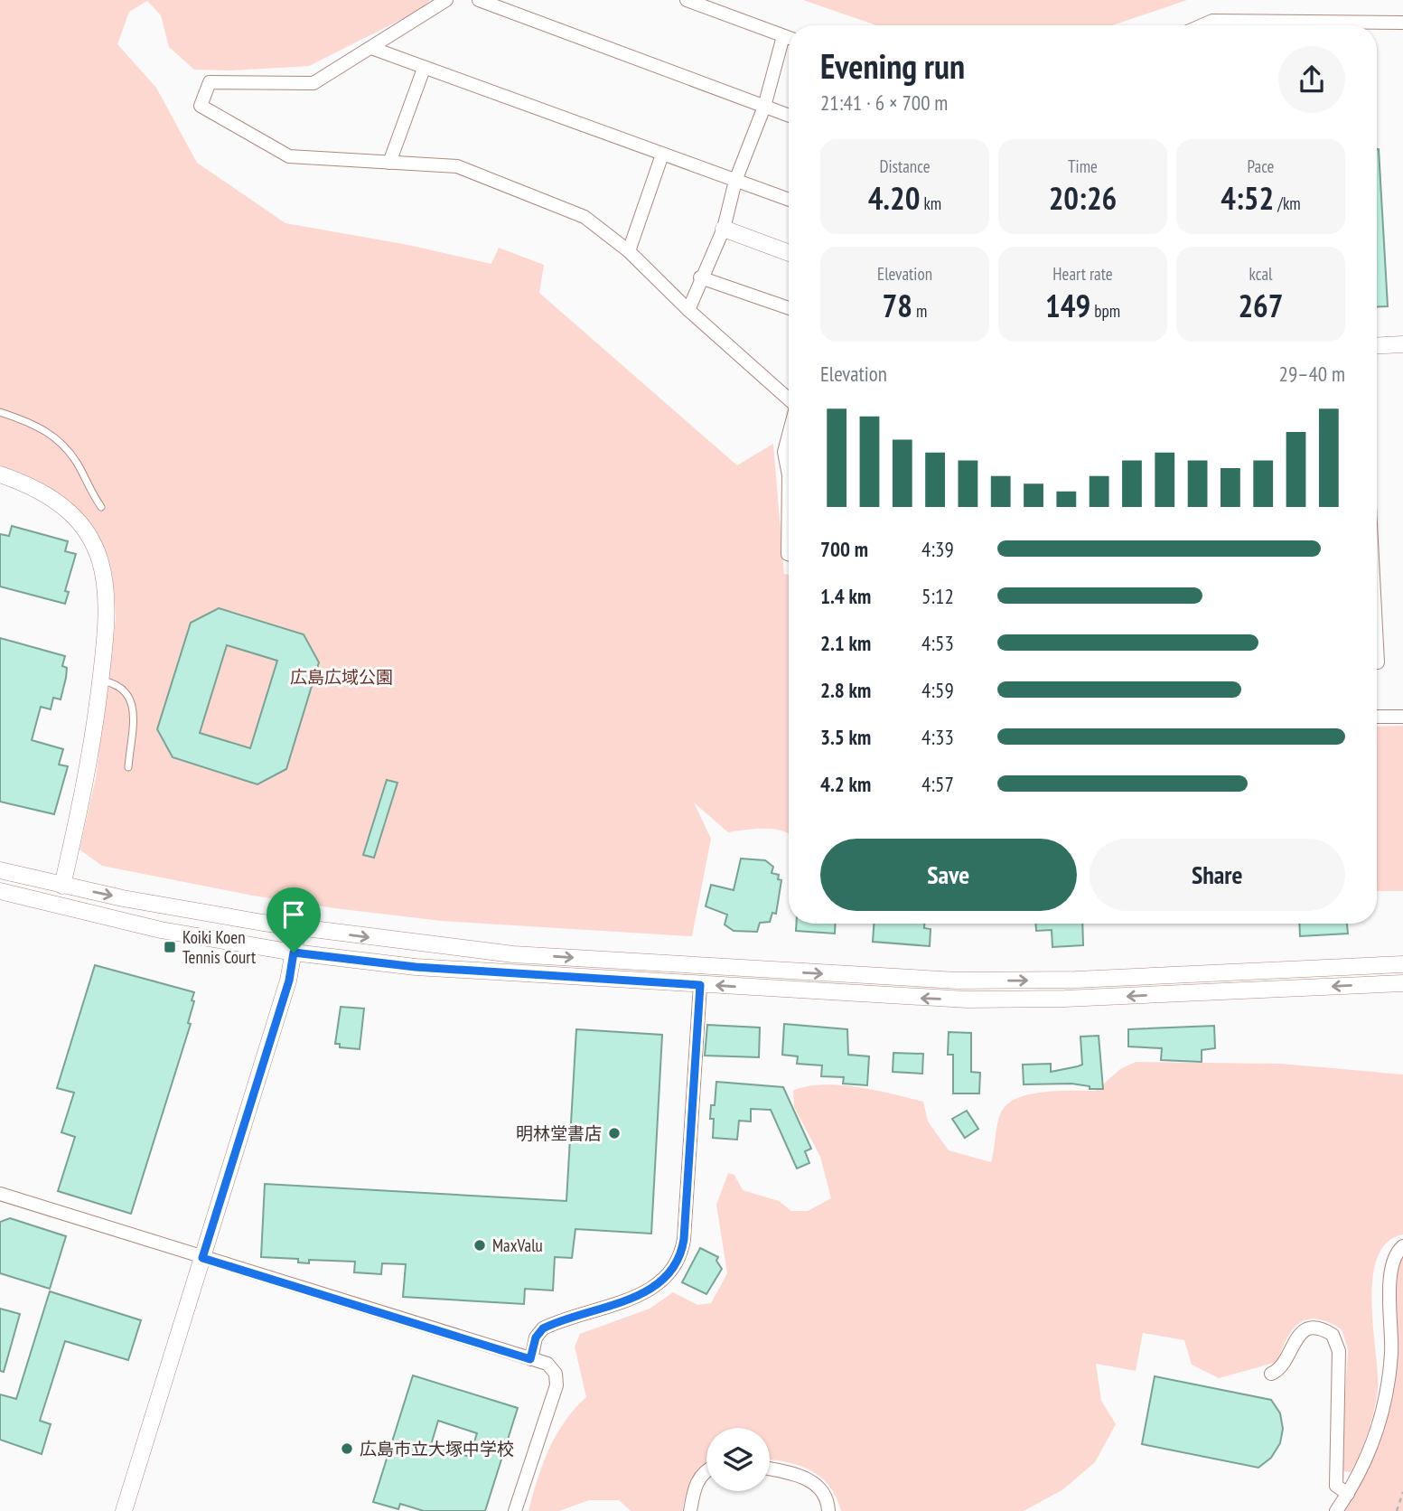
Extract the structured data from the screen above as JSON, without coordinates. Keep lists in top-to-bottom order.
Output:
{
  "parks": ["広島広域公園"],
  "places": {
    "transit": ["Koiki Koen Tennis Court"],
    "other": ["明林堂書店", "MaxValu", "広島市立大塚中学校"]
  },
  "page": {
    "heading": ["Evening run", "21:41 · 6 × 700 m"],
    "stats": [
      ["Distance", "4.20 km"],
      ["Time", "20:26"],
      ["Pace", "4:52 /km"],
      ["Elevation", "78 m"],
      ["Heart rate", "149 bpm"],
      ["kcal", "267"]
    ],
    "chart": ["Elevation", "29–40 m"],
    "list": [
      {
        "name": "700 m",
        "note": "4:39"
      },
      {
        "name": "1.4 km",
        "note": "5:12"
      },
      {
        "name": "2.1 km",
        "note": "4:53"
      },
      {
        "name": "2.8 km",
        "note": "4:59"
      },
      {
        "name": "3.5 km",
        "note": "4:33"
      },
      {
        "name": "4.2 km",
        "note": "4:57"
      }
    ],
    "buttons": ["Save", "Share"]
  }
}
